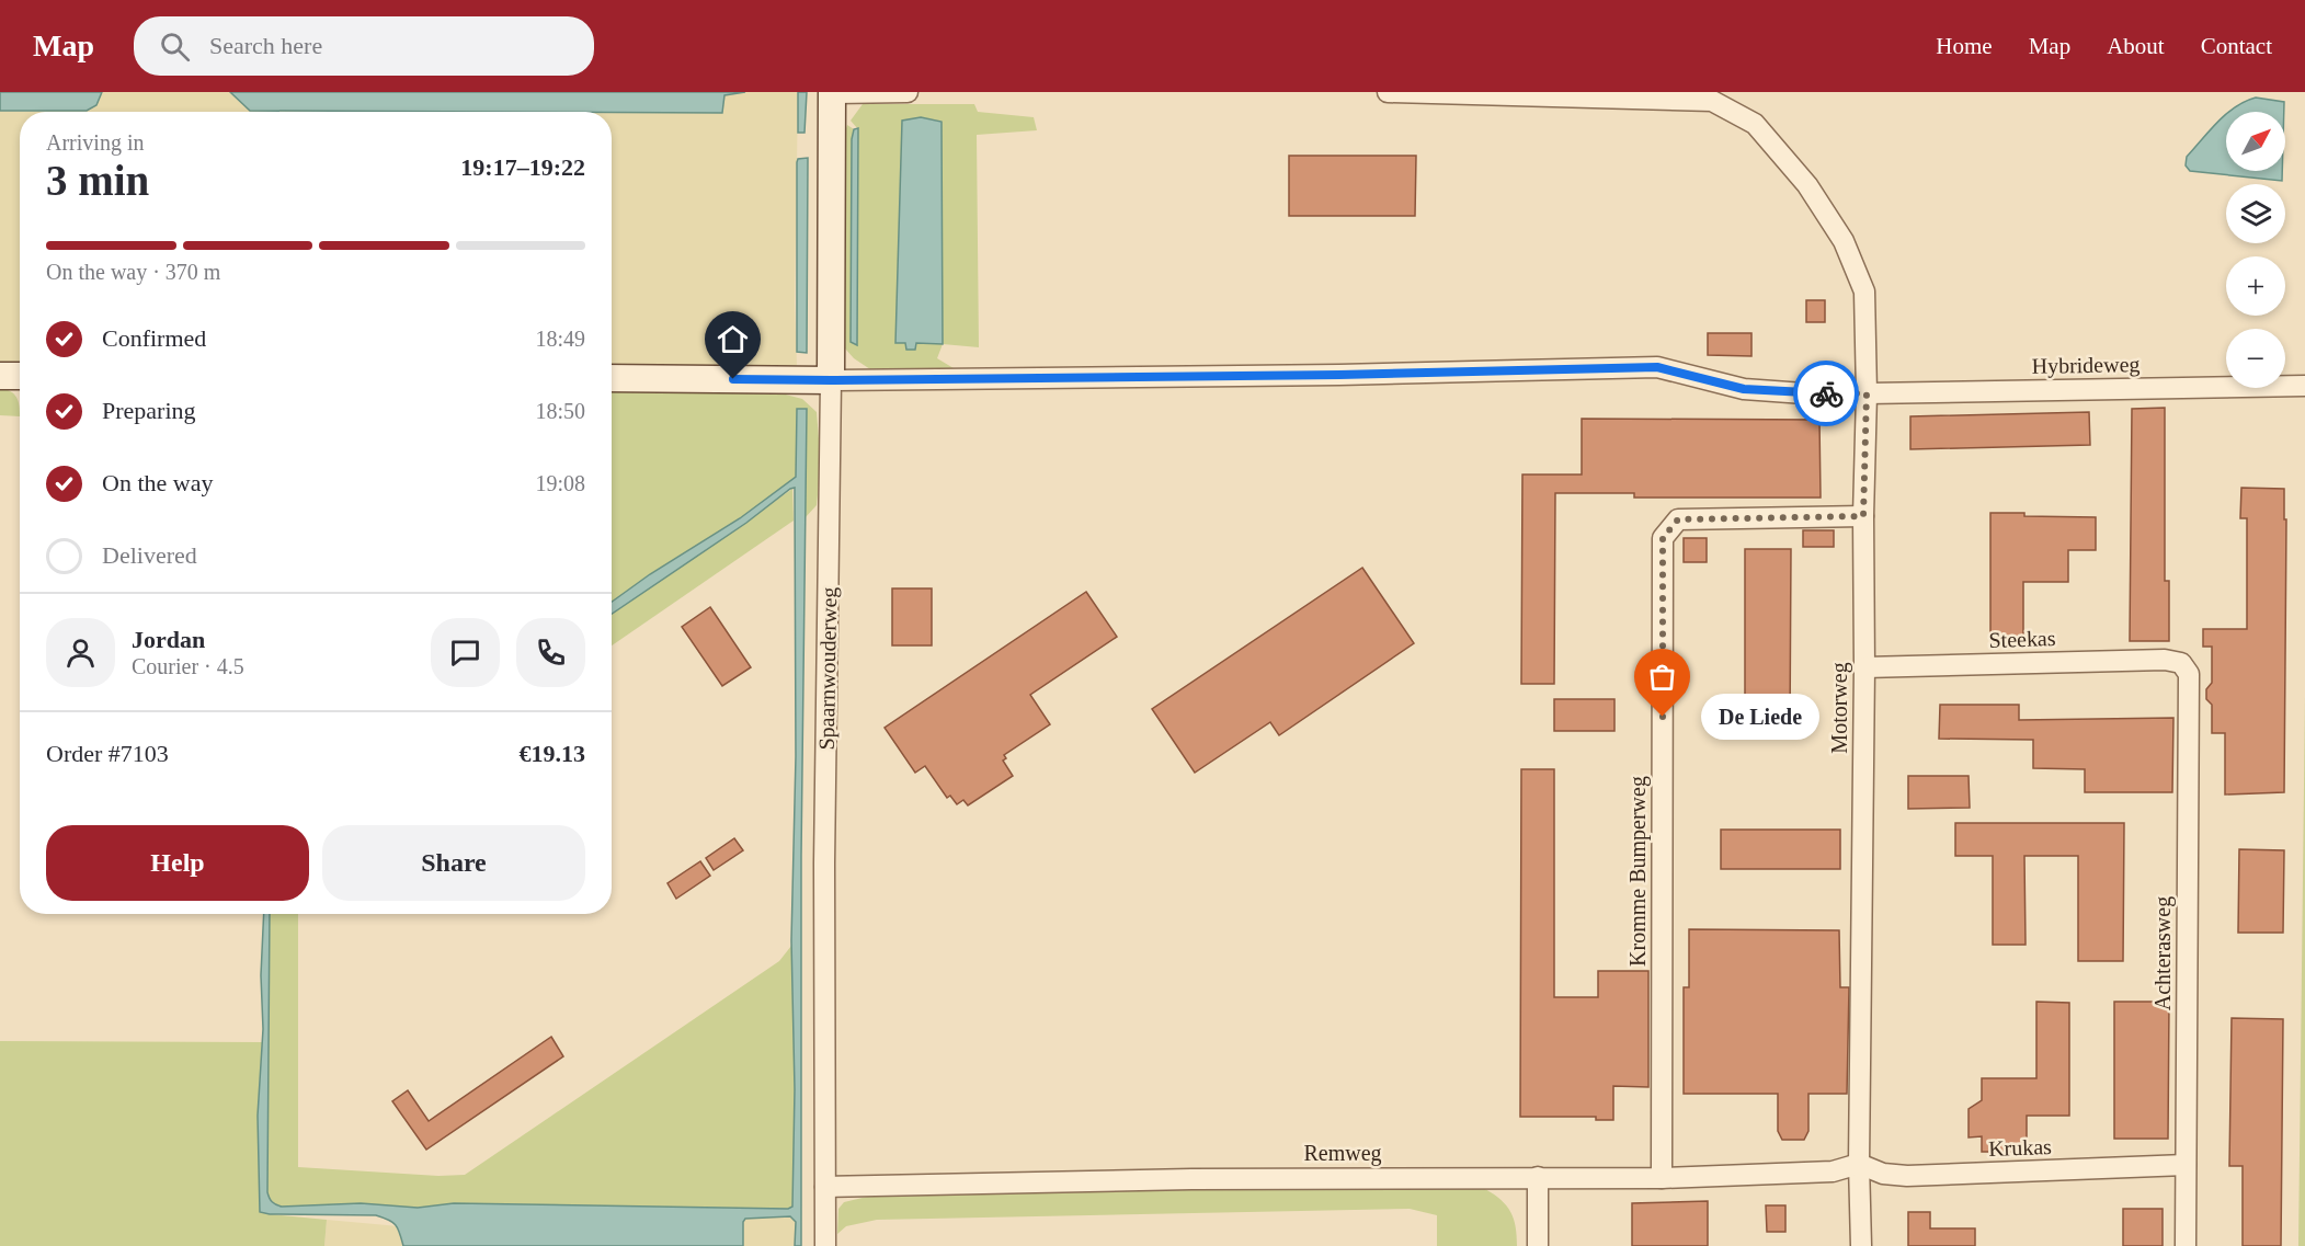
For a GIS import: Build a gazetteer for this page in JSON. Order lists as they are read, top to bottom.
{
  "streets": {
    "street": [
      "Hybrideweg",
      "Steekas",
      "Spaarnwouderweg",
      "Motorweg",
      "Kromme Bumperweg",
      "Achterasweg",
      "Krukas",
      "Remweg"
    ]
  },
  "crossings": [
    ["Hybrideweg", "Spaarnwouderweg"],
    ["Hybrideweg", "Motorweg"],
    ["Steekas", "Motorweg"],
    ["Steekas", "Achterasweg"],
    ["Spaarnwouderweg", "Remweg"],
    ["Motorweg", "Kromme Bumperweg"],
    ["Motorweg", "Krukas"],
    ["Motorweg", "Remweg"],
    ["Kromme Bumperweg", "Remweg"],
    ["Achterasweg", "Krukas"],
    ["Krukas", "Remweg"]
  ],
  "places": ["De Liede"],
  "north": "top right",
  "page": {
    "header": "Map",
    "search": "Search here",
    "nav": [
      "Home",
      "Map",
      "About",
      "Contact"
    ],
    "map_buttons": ["+", "−"],
    "heading": ["3 min", "Arriving in", "19:17–19:22"],
    "panel": [
      "Jordan",
      "Courier · 4.5",
      "Order #7103",
      "€19.13"
    ],
    "bar": "On the way · 370 m",
    "list": [
      ["Confirmed", "18:49"],
      ["Preparing", "18:50"],
      ["On the way", "19:08"],
      "Delivered"
    ],
    "bubble": "De Liede",
    "buttons": ["Help", "Share"]
  }
}
